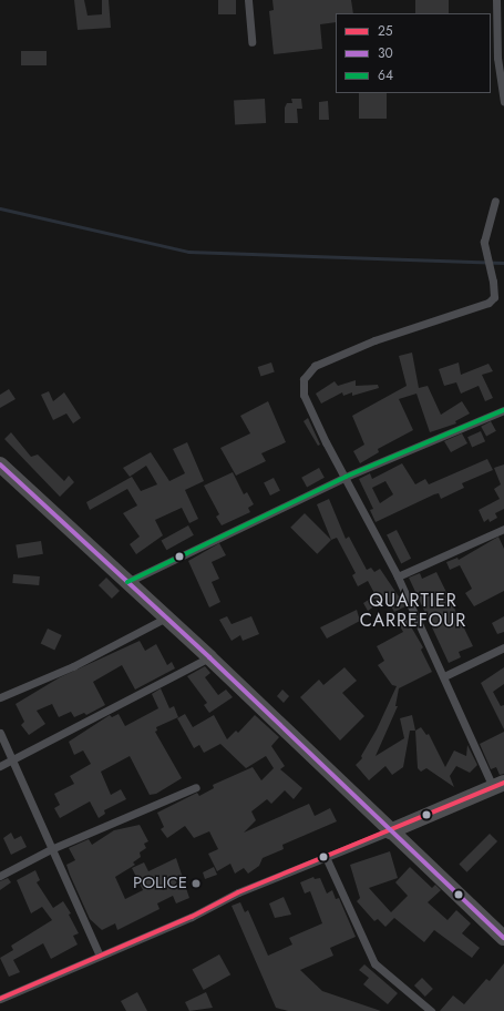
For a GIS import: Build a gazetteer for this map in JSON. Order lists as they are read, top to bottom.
{
  "districts": ["QUARTIER CARREFOUR"],
  "places": ["POLICE"],
  "lines": ["transit line 64", "transit line 30", "transit line 25"],
  "legend": ["25", "30", "64"]
}
